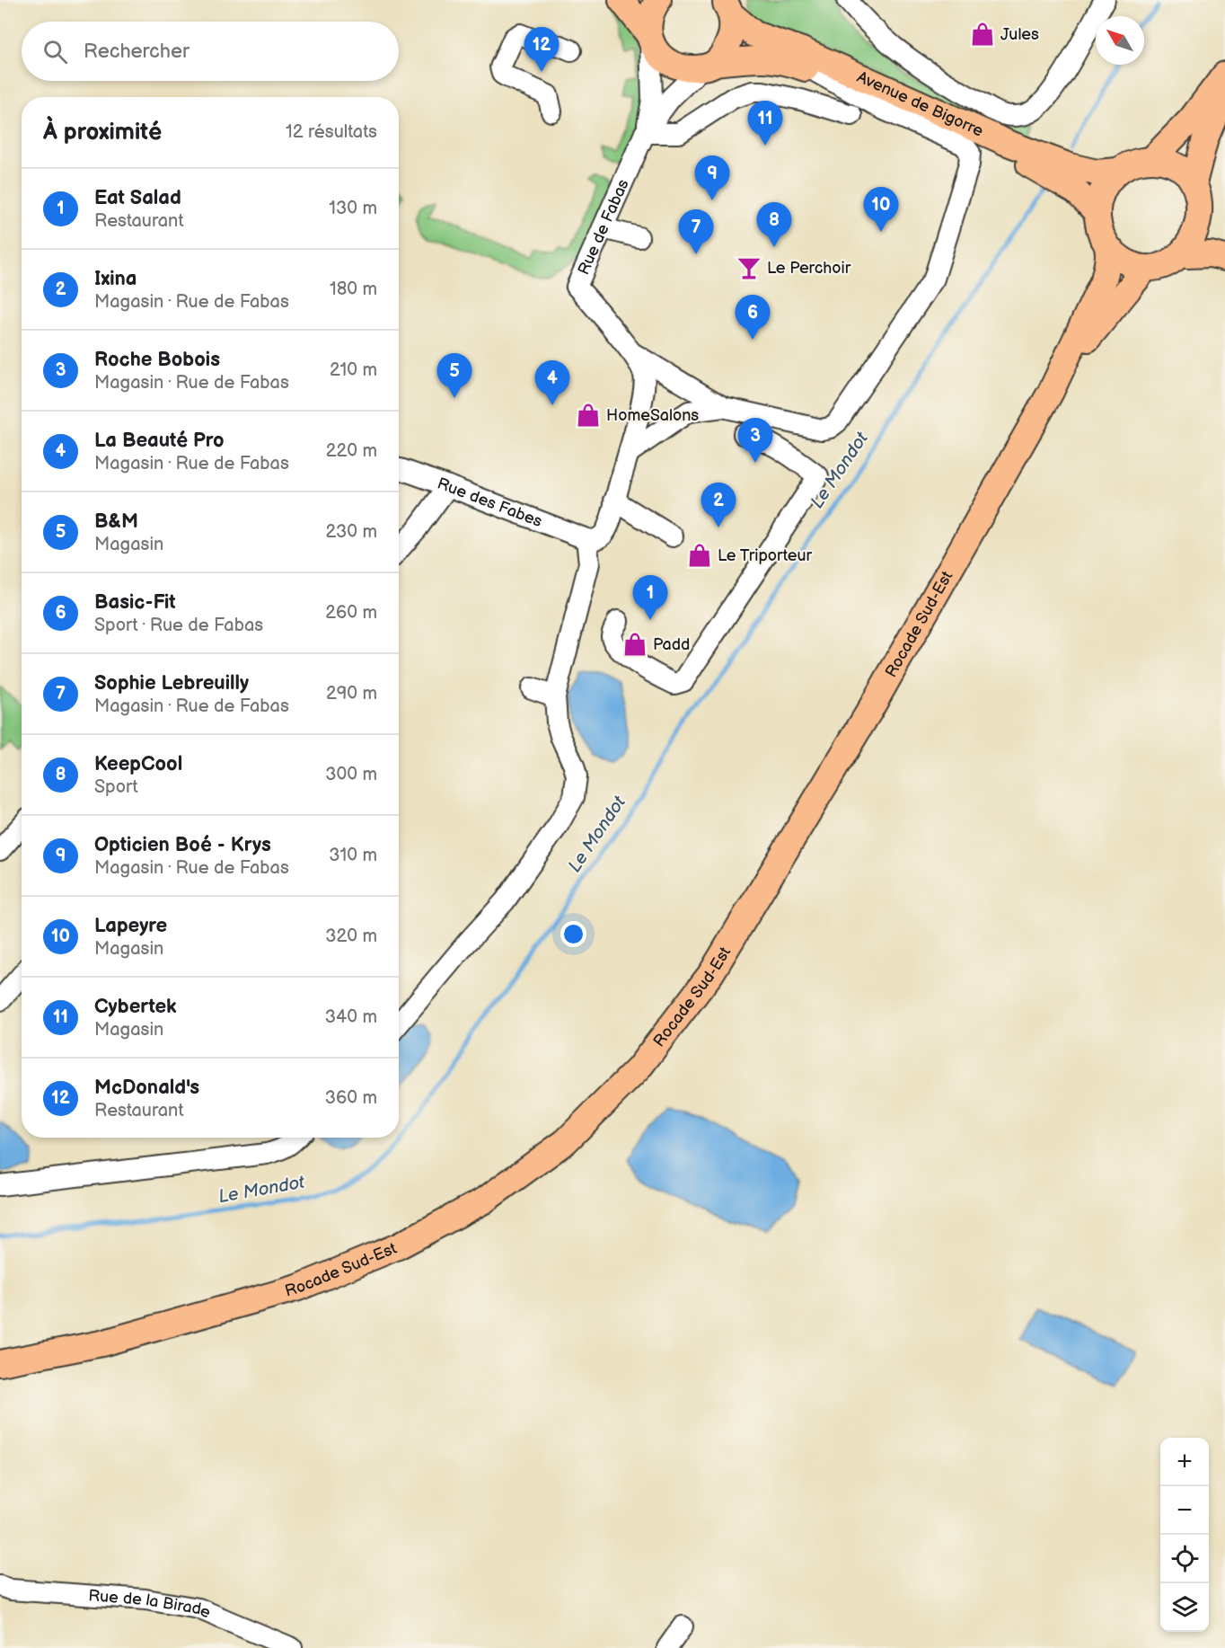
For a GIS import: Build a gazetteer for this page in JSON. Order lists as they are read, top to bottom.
{
  "streets": {
    "main road": ["Avenue de Bigorre", "Rocade Sud-Est"],
    "street": ["Rue de Fabas", "Rue des Fabes", "Rue de la Birade"]
  },
  "crossings": [
    ["Avenue de Bigorre", "Rue de Fabas"],
    ["Avenue de Bigorre", "Rocade Sud-Est"],
    ["Rue de Fabas", "Rue des Fabes"]
  ],
  "water": ["Le Mondot"],
  "places": {
    "shop": [
      "Jules",
      "HomeSalons",
      "Le Triporteur",
      "Padd"
    ],
    "bar": ["Le Perchoir"]
  },
  "north": "top left",
  "page": {
    "search": "Rechercher",
    "pins": [
      "12",
      "11",
      "9",
      "10",
      "8",
      "7",
      "6",
      "5",
      "4",
      "3",
      "2",
      "1"
    ],
    "heading": ["À proximité", "12 résultats"],
    "list": [
      {
        "mark": "1",
        "name": "Eat Salad",
        "note": "Restaurant",
        "value": "130 m"
      },
      {
        "mark": "2",
        "name": "Ixina",
        "note": "Magasin · Rue de Fabas",
        "value": "180 m"
      },
      {
        "mark": "3",
        "name": "Roche Bobois",
        "note": "Magasin · Rue de Fabas",
        "value": "210 m"
      },
      {
        "mark": "4",
        "name": "La Beauté Pro",
        "note": "Magasin · Rue de Fabas",
        "value": "220 m"
      },
      {
        "mark": "5",
        "name": "B&M",
        "note": "Magasin",
        "value": "230 m"
      },
      {
        "mark": "6",
        "name": "Basic-Fit",
        "note": "Sport · Rue de Fabas",
        "value": "260 m"
      },
      {
        "mark": "7",
        "name": "Sophie Lebreuilly",
        "note": "Magasin · Rue de Fabas",
        "value": "290 m"
      },
      {
        "mark": "8",
        "name": "KeepCool",
        "note": "Sport",
        "value": "300 m"
      },
      {
        "mark": "9",
        "name": "Opticien Boé - Krys",
        "note": "Magasin · Rue de Fabas",
        "value": "310 m"
      },
      {
        "mark": "10",
        "name": "Lapeyre",
        "note": "Magasin",
        "value": "320 m"
      },
      {
        "mark": "11",
        "name": "Cybertek",
        "note": "Magasin",
        "value": "340 m"
      },
      {
        "mark": "12",
        "name": "McDonald's",
        "note": "Restaurant",
        "value": "360 m"
      }
    ],
    "map_buttons": ["+", "−"]
  }
}
